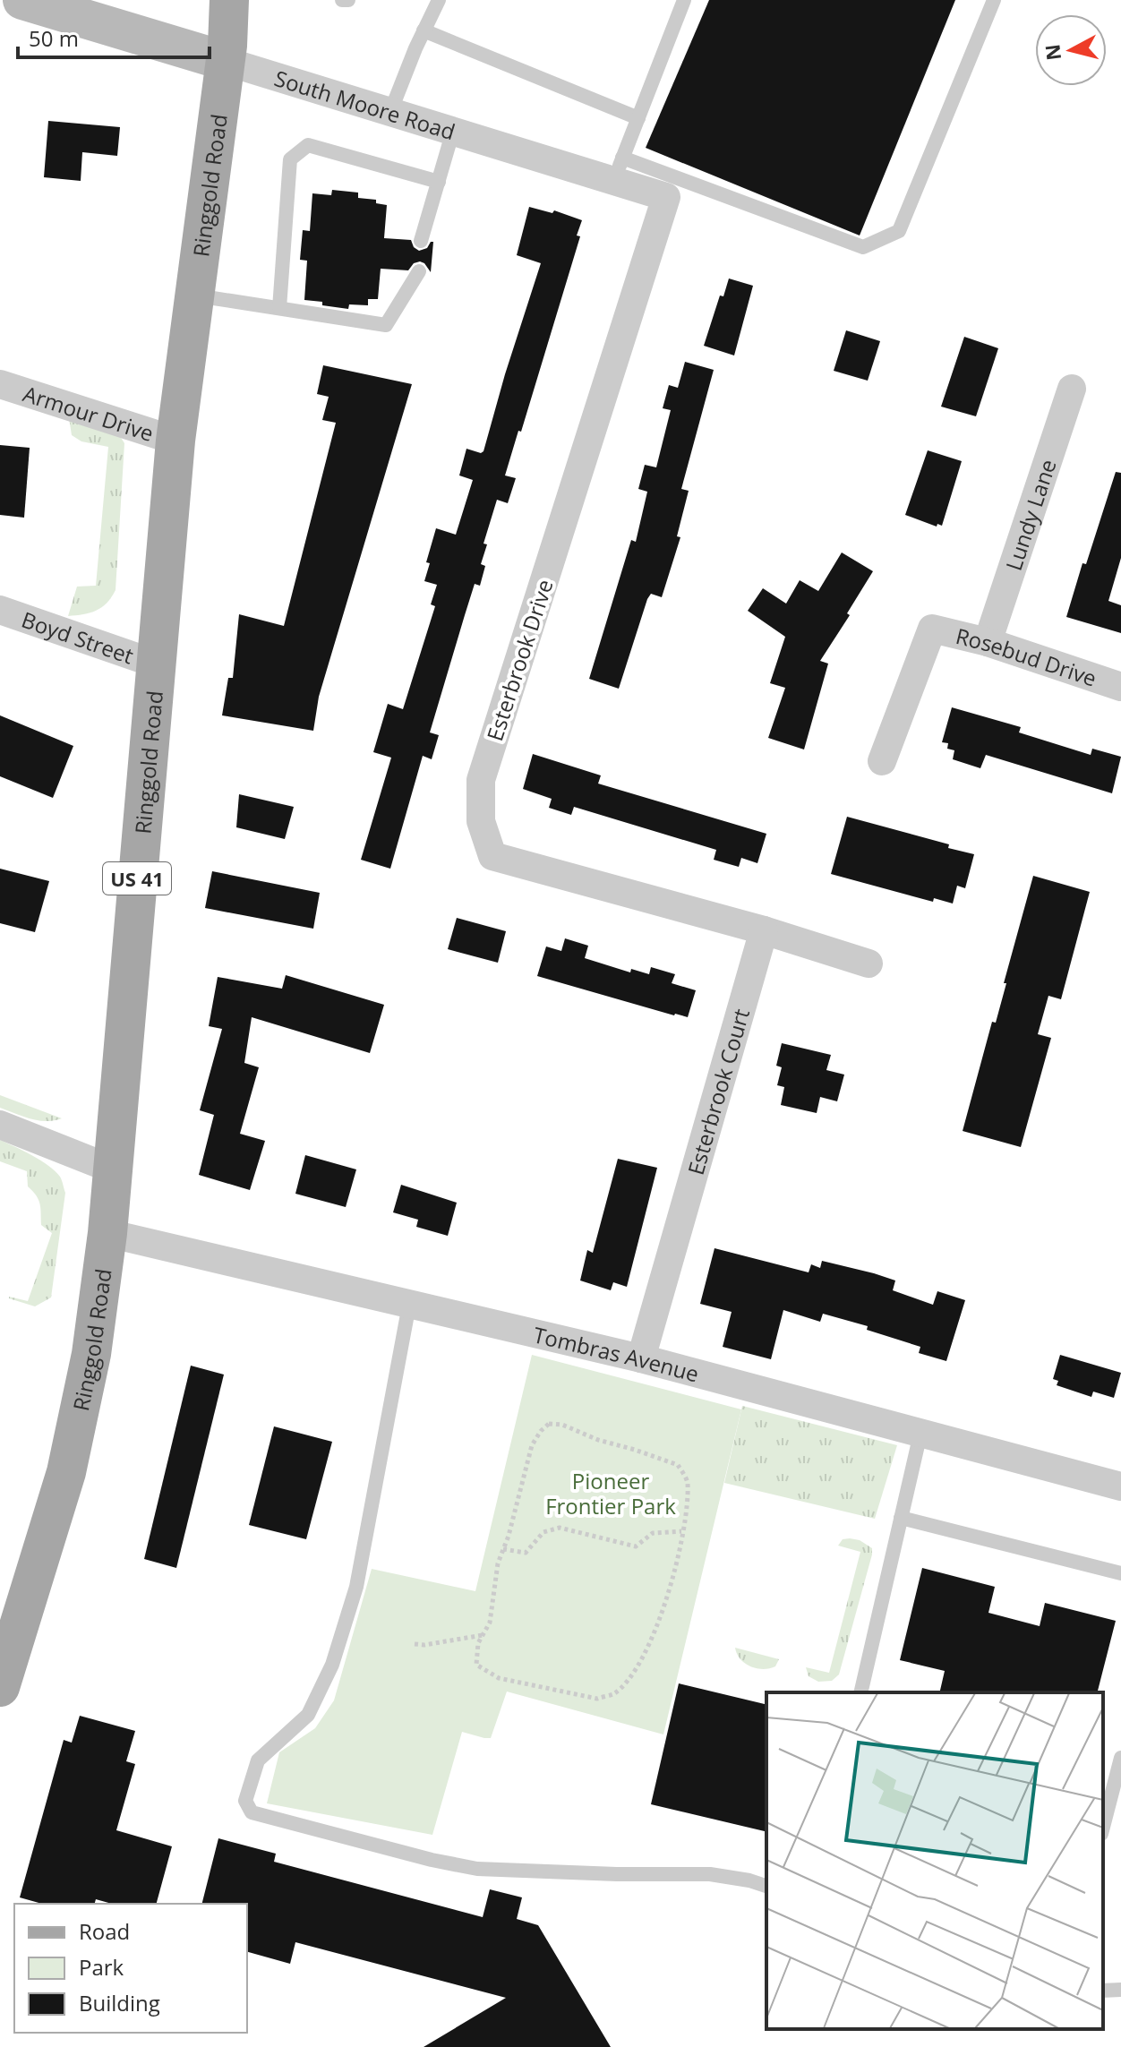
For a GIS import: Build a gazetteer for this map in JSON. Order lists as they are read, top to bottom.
{
  "streets": {
    "main road": ["South Moore Road", "Ringgold Road", "US 41"],
    "street": [
      "Armour Drive",
      "Lundy Lane",
      "Boyd Street",
      "Rosebud Drive",
      "Esterbrook Drive",
      "Esterbrook Court",
      "Tombras Avenue"
    ]
  },
  "crossings": [
    ["South Moore Road", "Ringgold Road"],
    ["South Moore Road", "Esterbrook Drive"],
    ["Ringgold Road", "Armour Drive"],
    ["Ringgold Road", "Boyd Street"],
    ["Ringgold Road", "Tombras Avenue"],
    ["Lundy Lane", "Rosebud Drive"],
    ["Esterbrook Drive", "Esterbrook Court"],
    ["Esterbrook Court", "Tombras Avenue"]
  ],
  "parks": ["Pioneer Frontier Park"],
  "legend": ["Road", "Park", "Building"],
  "scale_bar": "50 m",
  "north": "left"
}
